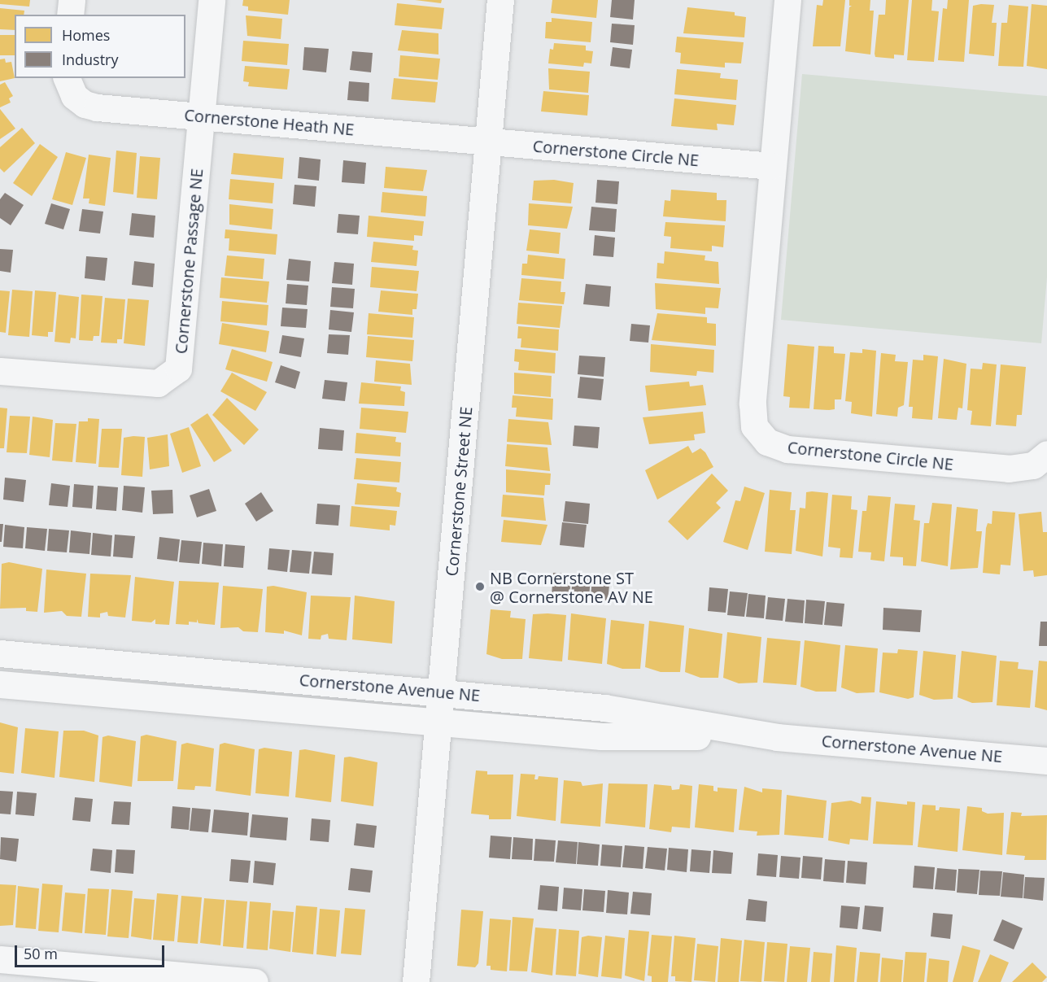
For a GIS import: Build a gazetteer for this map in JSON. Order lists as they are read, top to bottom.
{
  "streets": {
    "street": [
      "Cornerstone Heath NE",
      "Cornerstone Circle NE",
      "Cornerstone Passage NE",
      "Cornerstone Street NE",
      "Cornerstone Avenue NE"
    ]
  },
  "crossings": [
    ["Cornerstone Heath NE", "Cornerstone Circle NE"],
    ["Cornerstone Heath NE", "Cornerstone Passage NE"],
    ["Cornerstone Heath NE", "Cornerstone Street NE"],
    ["Cornerstone Circle NE", "Cornerstone Street NE"],
    ["Cornerstone Street NE", "Cornerstone Avenue NE"]
  ],
  "places": ["NB Cornerstone ST @ Cornerstone AV NE"],
  "legend": ["Homes", "Industry"],
  "scale_bar": "50 m"
}
